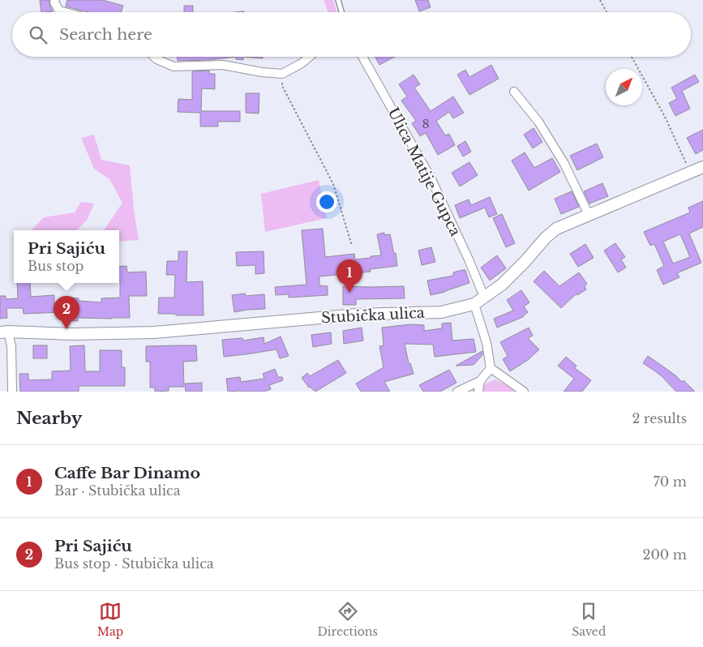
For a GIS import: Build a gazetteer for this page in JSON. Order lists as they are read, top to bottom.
{
  "streets": {
    "main road": ["Stubička ulica"],
    "street": ["Ulica Matije Gupca"]
  },
  "crossings": [
    ["Ulica Matije Gupca", "Stubička ulica"]
  ],
  "house_numbers": ["8"],
  "north": "top right",
  "page": {
    "search": "Search here",
    "popup": ["Pri Sajiću", "Bus stop"],
    "pins": ["1", "2"],
    "heading": ["Nearby", "2 results"],
    "list": [
      {
        "mark": "1",
        "name": "Caffe Bar Dinamo",
        "note": "Bar · Stubička ulica",
        "value": "70 m"
      },
      {
        "mark": "2",
        "name": "Pri Sajiću",
        "note": "Bus stop · Stubička ulica",
        "value": "200 m"
      }
    ],
    "nav": ["Map", "Directions", "Saved"]
  }
}
